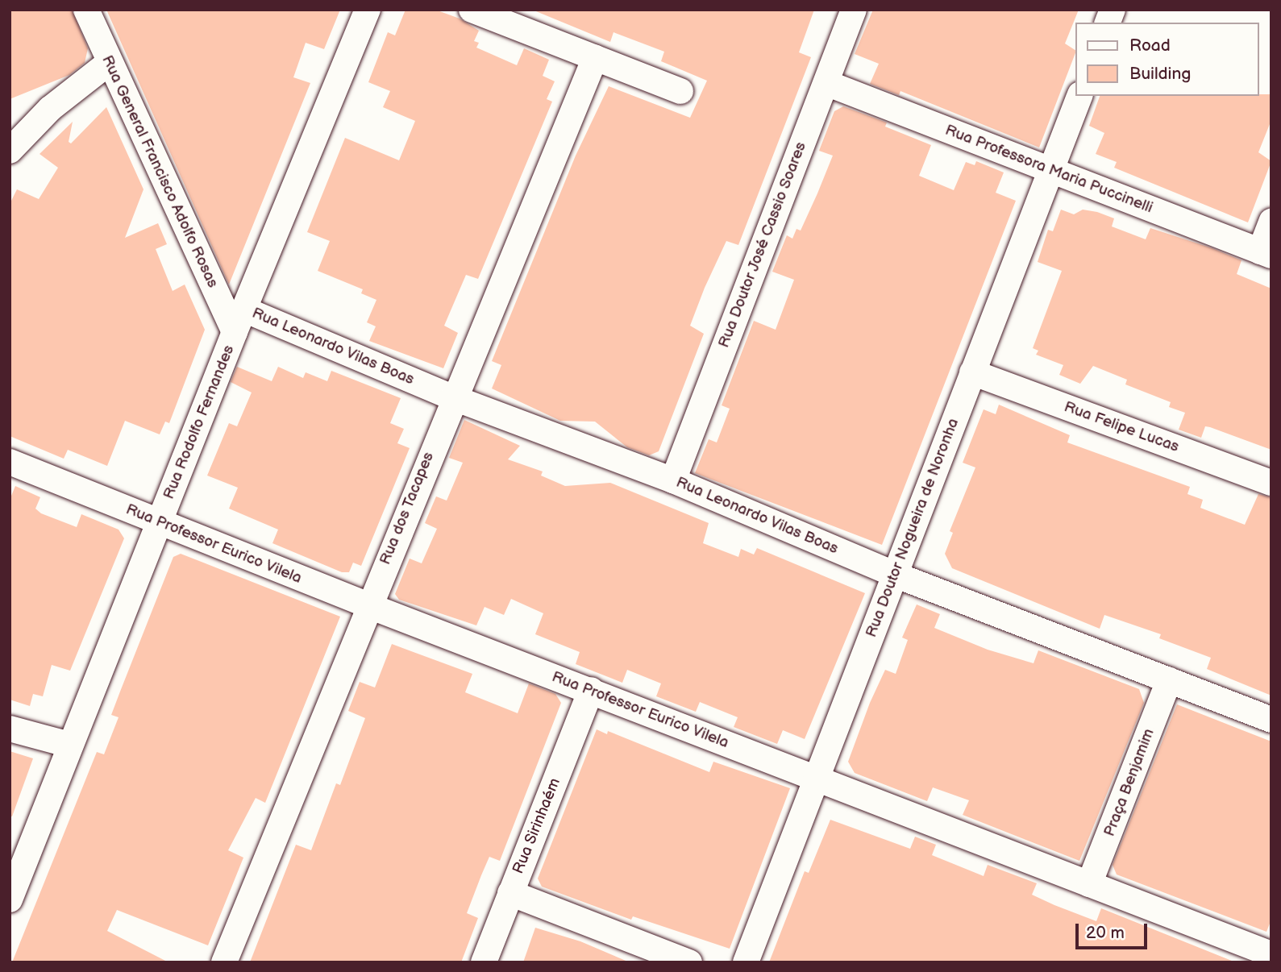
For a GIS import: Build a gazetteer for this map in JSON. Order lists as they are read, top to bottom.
{
  "streets": {
    "street": [
      "Rua Professora Maria Puccinelli",
      "Rua General Francisco Adolfo Rosas",
      "Rua Doutor José Cassio Soares",
      "Rua Leonardo Vilas Boas",
      "Rua Rodolfo Fernandes",
      "Rua Felipe Lucas",
      "Rua dos Tacapes",
      "Rua Doutor Nogueira de Noronha",
      "Rua Professor Eurico Vilela",
      "Praça Benjamim",
      "Rua Sirinhaém"
    ]
  },
  "crossings": [
    ["Rua Professora Maria Puccinelli", "Rua Doutor José Cassio Soares"],
    ["Rua Professora Maria Puccinelli", "Rua Doutor Nogueira de Noronha"],
    ["Rua General Francisco Adolfo Rosas", "Rua Rodolfo Fernandes"],
    ["Rua Doutor José Cassio Soares", "Rua Leonardo Vilas Boas"],
    ["Rua Leonardo Vilas Boas", "Rua Rodolfo Fernandes"],
    ["Rua Leonardo Vilas Boas", "Rua dos Tacapes"],
    ["Rua Leonardo Vilas Boas", "Rua Doutor Nogueira de Noronha"],
    ["Rua Leonardo Vilas Boas", "Praça Benjamim"],
    ["Rua Rodolfo Fernandes", "Rua Professor Eurico Vilela"],
    ["Rua Felipe Lucas", "Rua Doutor Nogueira de Noronha"],
    ["Rua dos Tacapes", "Rua Professor Eurico Vilela"],
    ["Rua Doutor Nogueira de Noronha", "Rua Professor Eurico Vilela"],
    ["Rua Professor Eurico Vilela", "Praça Benjamim"],
    ["Rua Professor Eurico Vilela", "Rua Sirinhaém"]
  ],
  "legend": ["Road", "Building"],
  "scale_bar": "20 m"
}
